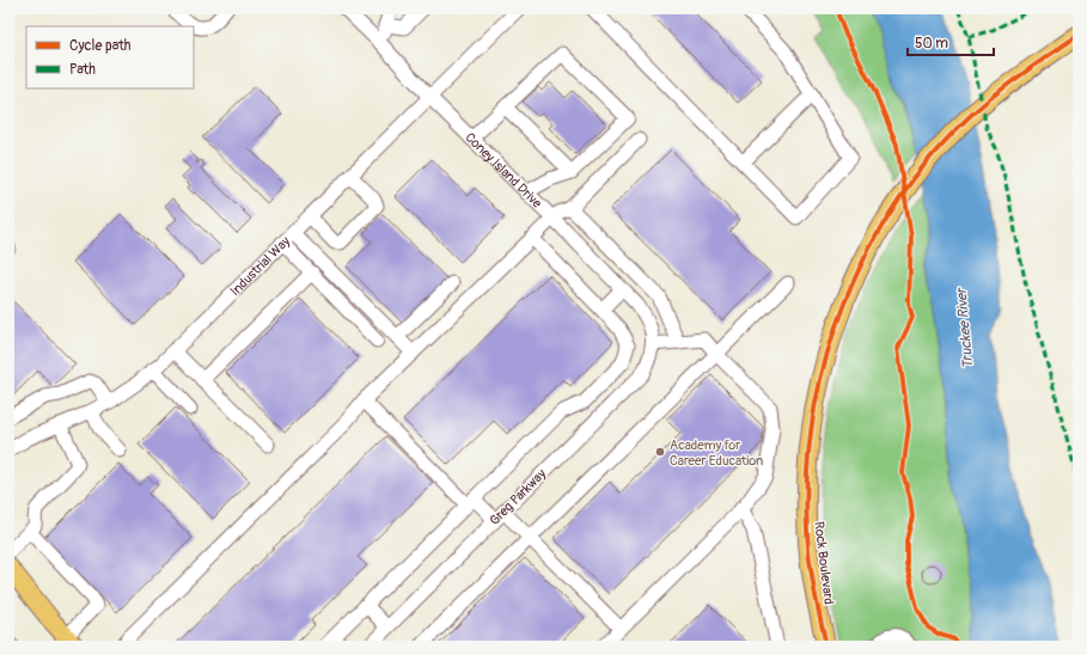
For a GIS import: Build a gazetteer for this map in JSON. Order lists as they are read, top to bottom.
{
  "streets": {
    "main road": ["Rock Boulevard"],
    "street": ["Coney Island Drive", "Industrial Way", "Greg Parkway"]
  },
  "crossings": [
    ["Coney Island Drive", "Industrial Way"],
    ["Coney Island Drive", "Greg Parkway"]
  ],
  "water": ["Truckee River"],
  "places": ["Academy for Career Education"],
  "legend": ["Cycle path", "Path"],
  "scale_bar": "50 m"
}
